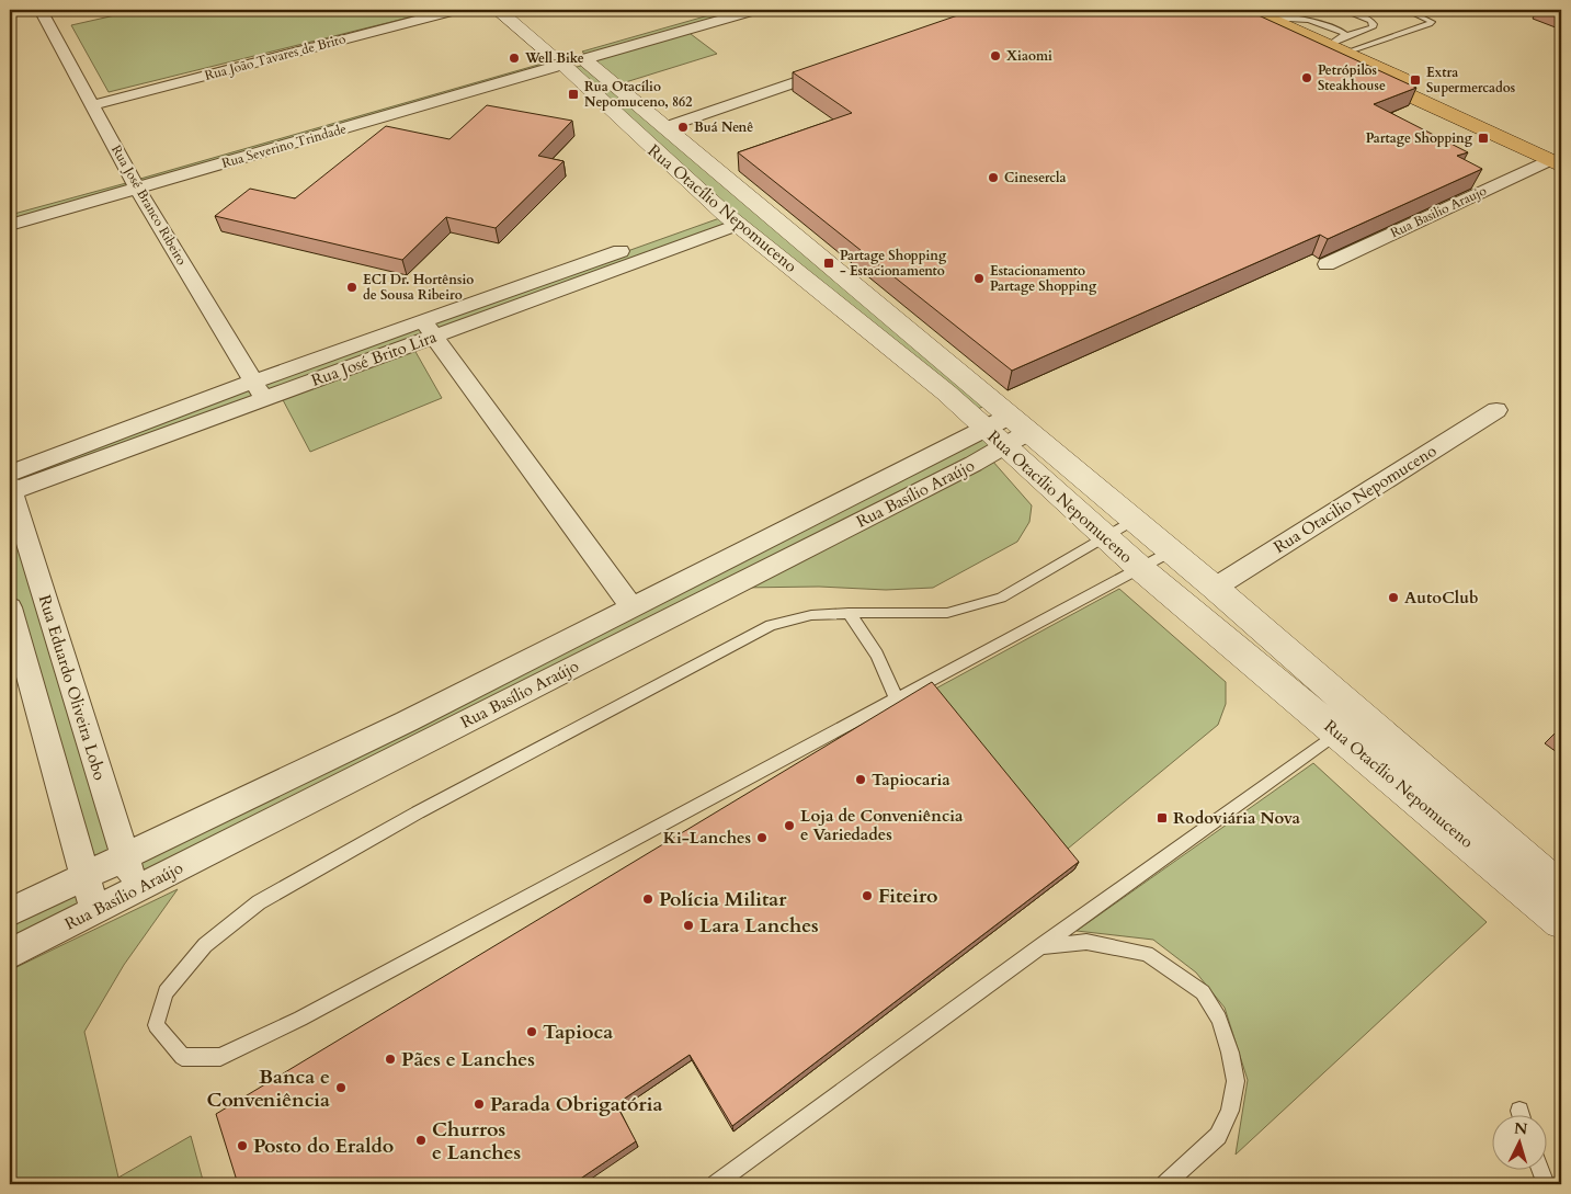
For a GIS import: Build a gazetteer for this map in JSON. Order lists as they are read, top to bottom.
{
  "streets": {
    "street": [
      "Rua João Tavares de Brito",
      "Rua Severino Trindade",
      "Rua José Branco Ribeiro",
      "Rua Otacílio Nepomuceno",
      "Rua Basilio Araujo",
      "Rua José Brito Lira",
      "Rua Basílio Araújo",
      "Rua Otacilio Nepomuceno",
      "Rua Eduardo Oliveira Lobo"
    ]
  },
  "crossings": [
    ["Rua João Tavares de Brito", "Rua José Branco Ribeiro"],
    ["Rua Severino Trindade", "Rua José Branco Ribeiro"],
    ["Rua Severino Trindade", "Rua Otacílio Nepomuceno"],
    ["Rua José Branco Ribeiro", "Rua José Brito Lira"],
    ["Rua Otacílio Nepomuceno", "Rua José Brito Lira"],
    ["Rua Otacílio Nepomuceno", "Rua Basílio Araújo"],
    ["Rua Otacílio Nepomuceno", "Rua Otacilio Nepomuceno"],
    ["Rua José Brito Lira", "Rua Eduardo Oliveira Lobo"],
    ["Rua Basílio Araújo", "Rua Eduardo Oliveira Lobo"]
  ],
  "places": {
    "other": [
      "Xiaomi",
      "Well Bike",
      "Petrópilos Steakhouse",
      "Buá Nenê",
      "Cinesercla",
      "Estacionamento Partage Shopping",
      "ECI Dr. Hortênsio de Sousa Ribeiro",
      "AutoClub",
      "Tapiocaria",
      "Loja de Conveniência e Variedades",
      "Ki-Lanches",
      "Fiteiro",
      "Polícia Militar",
      "Lara Lanches",
      "Tapioca",
      "Pães e Lanches",
      "Banca e Conveniência",
      "Parada Obrigatória",
      "Churros e Lanches",
      "Posto do Eraldo"
    ],
    "transit": [
      "Extra Supermercados",
      "Rua Otacílio Nepomuceno, 862",
      "Partage Shopping",
      "Partage Shopping - Estacionamento",
      "Rodoviária Nova"
    ]
  },
  "north": "top"
}
